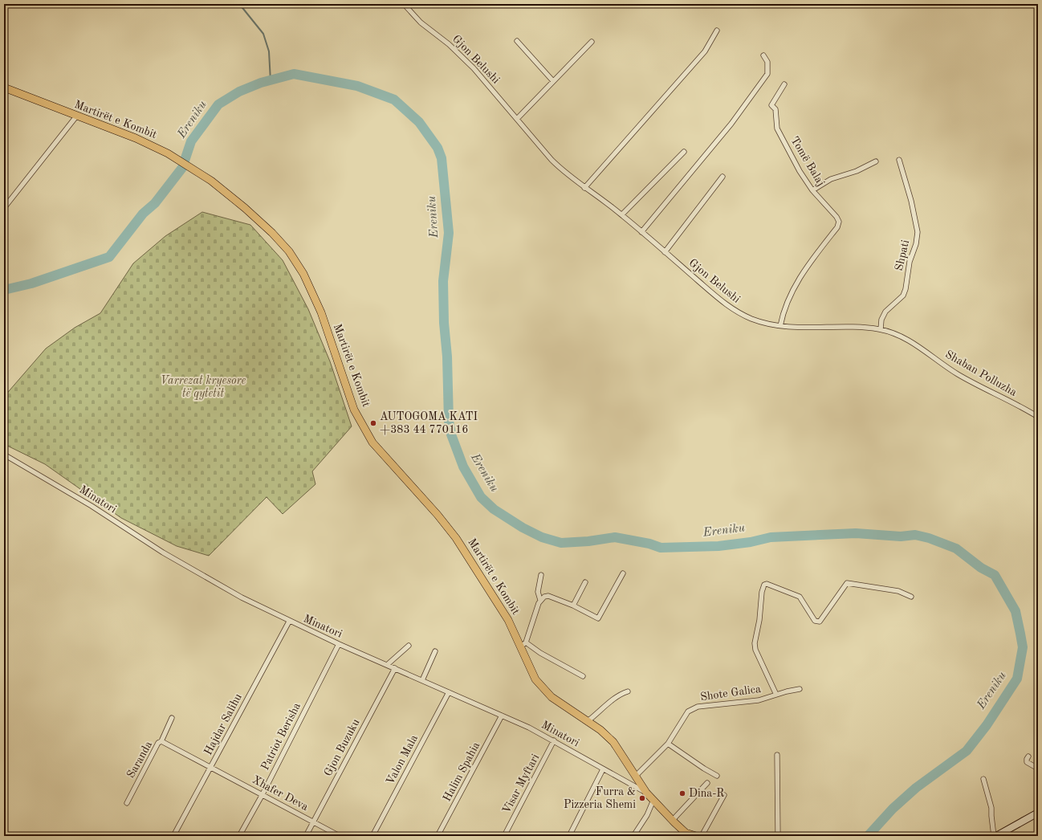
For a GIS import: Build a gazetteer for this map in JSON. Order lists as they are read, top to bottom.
{
  "streets": {
    "main road": ["Martirët e Kombit"],
    "street": [
      "Gjon Belushi",
      "Tomë Balaj",
      "Shpati",
      "Shaban Polluzha",
      "Minatori",
      "Shote Galica",
      "Hajdar Salihu",
      "Patriot Berisha",
      "Gjon Buzuku",
      "Saranda",
      "Valon Mala",
      "Halim Spahia",
      "Visar Myftari",
      "Xhafer Deva"
    ]
  },
  "crossings": [
    ["Gjon Belushi", "Tomë Balaj"],
    ["Gjon Belushi", "Shpati"],
    ["Gjon Belushi", "Shaban Polluzha"],
    ["Martirët e Kombit", "Minatori"],
    ["Martirët e Kombit", "Shote Galica"],
    ["Shpati", "Shaban Polluzha"],
    ["Minatori", "Hajdar Salihu"],
    ["Minatori", "Patriot Berisha"],
    ["Minatori", "Gjon Buzuku"],
    ["Minatori", "Valon Mala"],
    ["Minatori", "Halim Spahia"],
    ["Minatori", "Visar Myftari"],
    ["Hajdar Salihu", "Saranda"],
    ["Hajdar Salihu", "Xhafer Deva"],
    ["Patriot Berisha", "Xhafer Deva"],
    ["Gjon Buzuku", "Xhafer Deva"],
    ["Saranda", "Xhafer Deva"]
  ],
  "water": ["Ereniku"],
  "parks": ["Varrezat kryesore të qytetit"],
  "places": ["AUTOGOMA KATI +383 44 770116", "Dina-R", "Furra & Pizzeria Shemi"]
}
